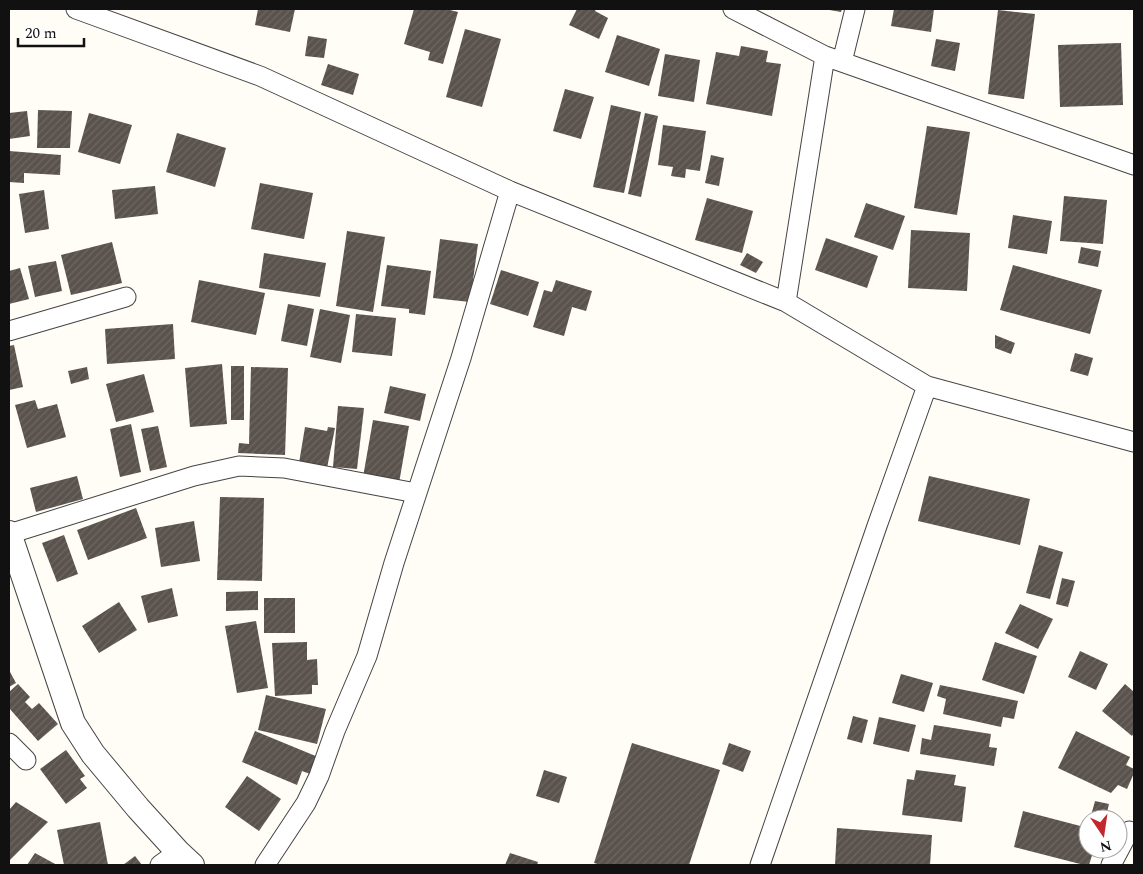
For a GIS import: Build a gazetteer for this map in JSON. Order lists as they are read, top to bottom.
{
  "scale_bar": "20 m",
  "north": "bottom"
}
